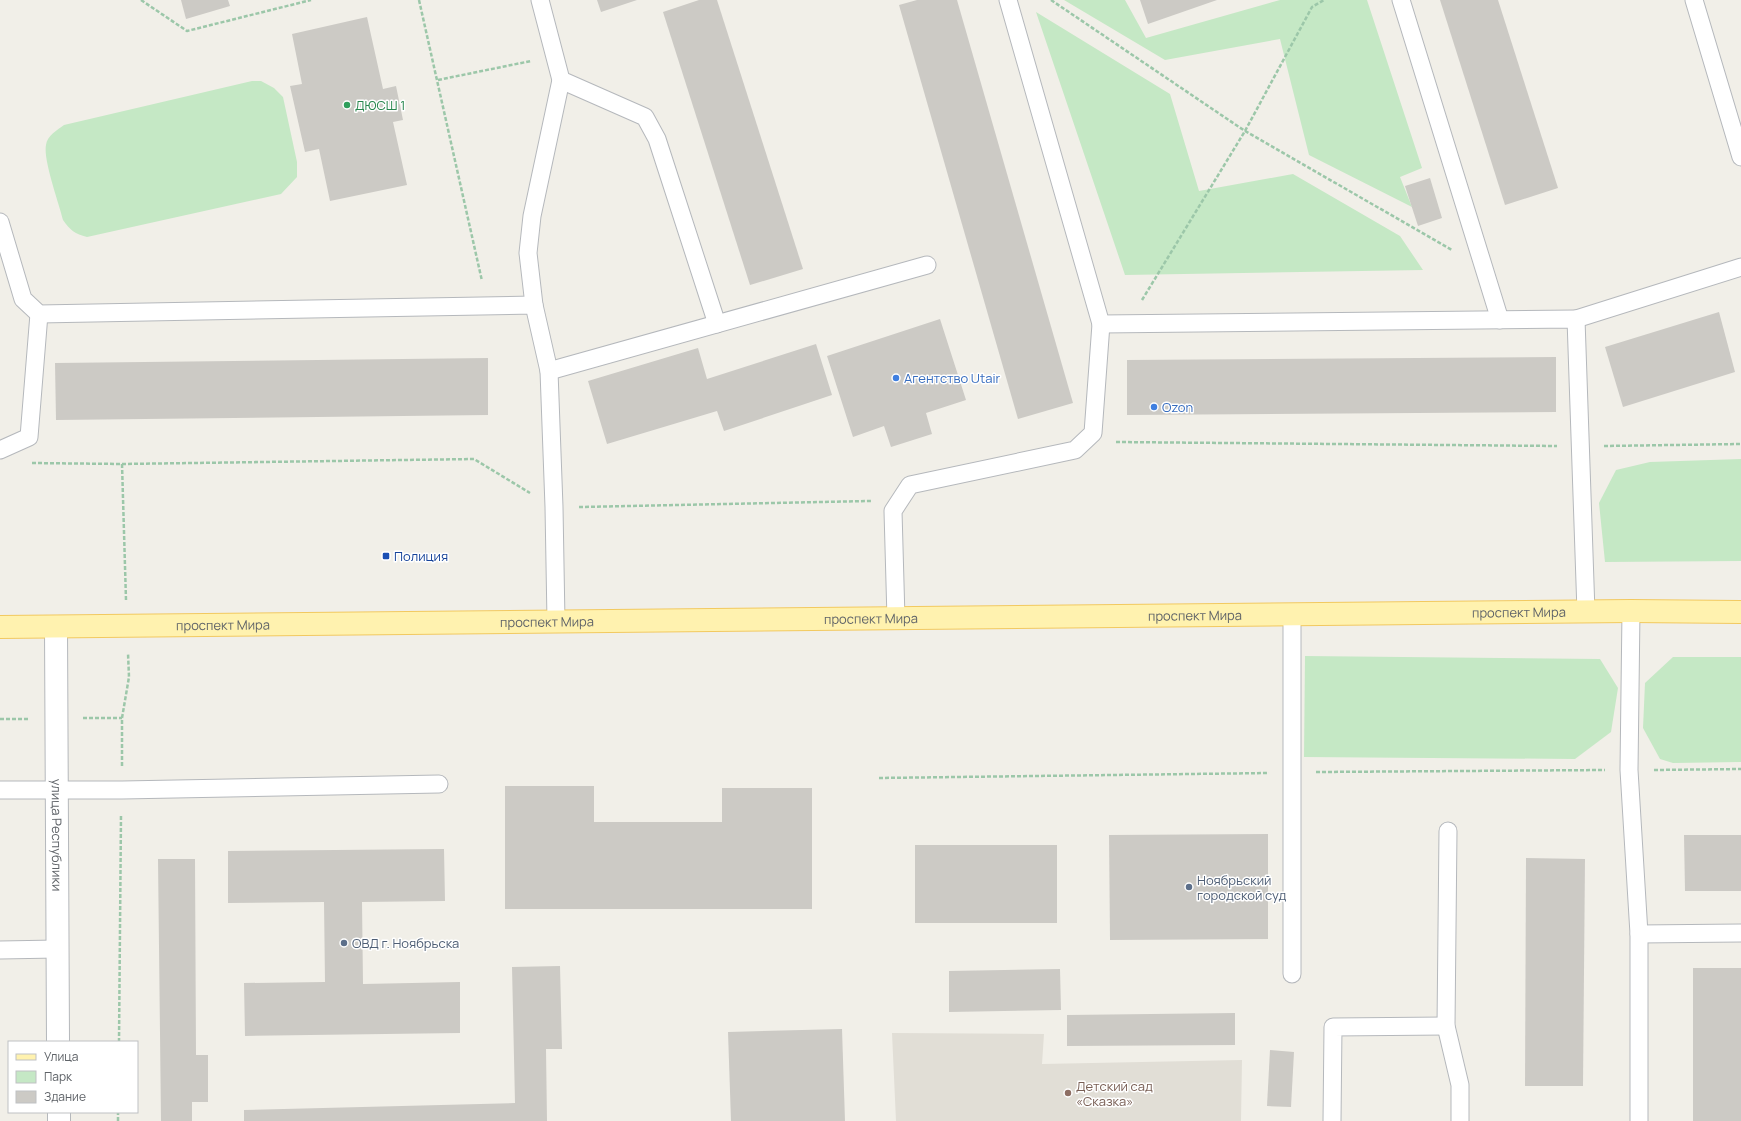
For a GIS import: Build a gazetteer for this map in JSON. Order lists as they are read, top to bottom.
{
  "streets": {
    "main road": ["проспект Мира"],
    "street": ["улица Республики"]
  },
  "crossings": [
    ["проспект Мира", "улица Республики"]
  ],
  "places": {
    "other": [
      "ДЮСШ 1",
      "Агентство Utair",
      "Ozon",
      "Ноябрьский городской суд",
      "ОВД г. Ноябрьска",
      "Детский сад «Сказка»"
    ],
    "transit": ["Полиция"]
  },
  "legend": ["Улица", "Парк", "Здание"]
}
